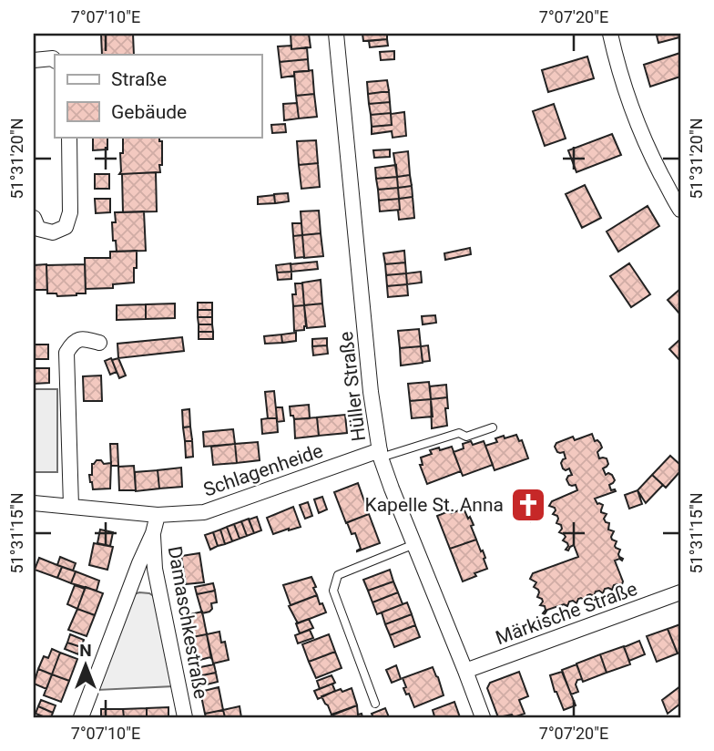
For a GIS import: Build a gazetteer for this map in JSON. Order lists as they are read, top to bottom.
{
  "streets": {
    "street": [
      "Hüller Straße",
      "Schlagenheide",
      "Märkische Straße",
      "Damaschkestraße"
    ]
  },
  "crossings": [
    ["Hüller Straße", "Schlagenheide"],
    ["Hüller Straße", "Märkische Straße"]
  ],
  "places": {
    "church": ["Kapelle St. Anna"]
  },
  "legend": ["Straße", "Gebäude"],
  "north": "top",
  "coordinates": [
    "7°07'10\"E",
    "7°07'20\"E",
    "51°31'20\"N",
    "51°31'15\"N"
  ]
}
